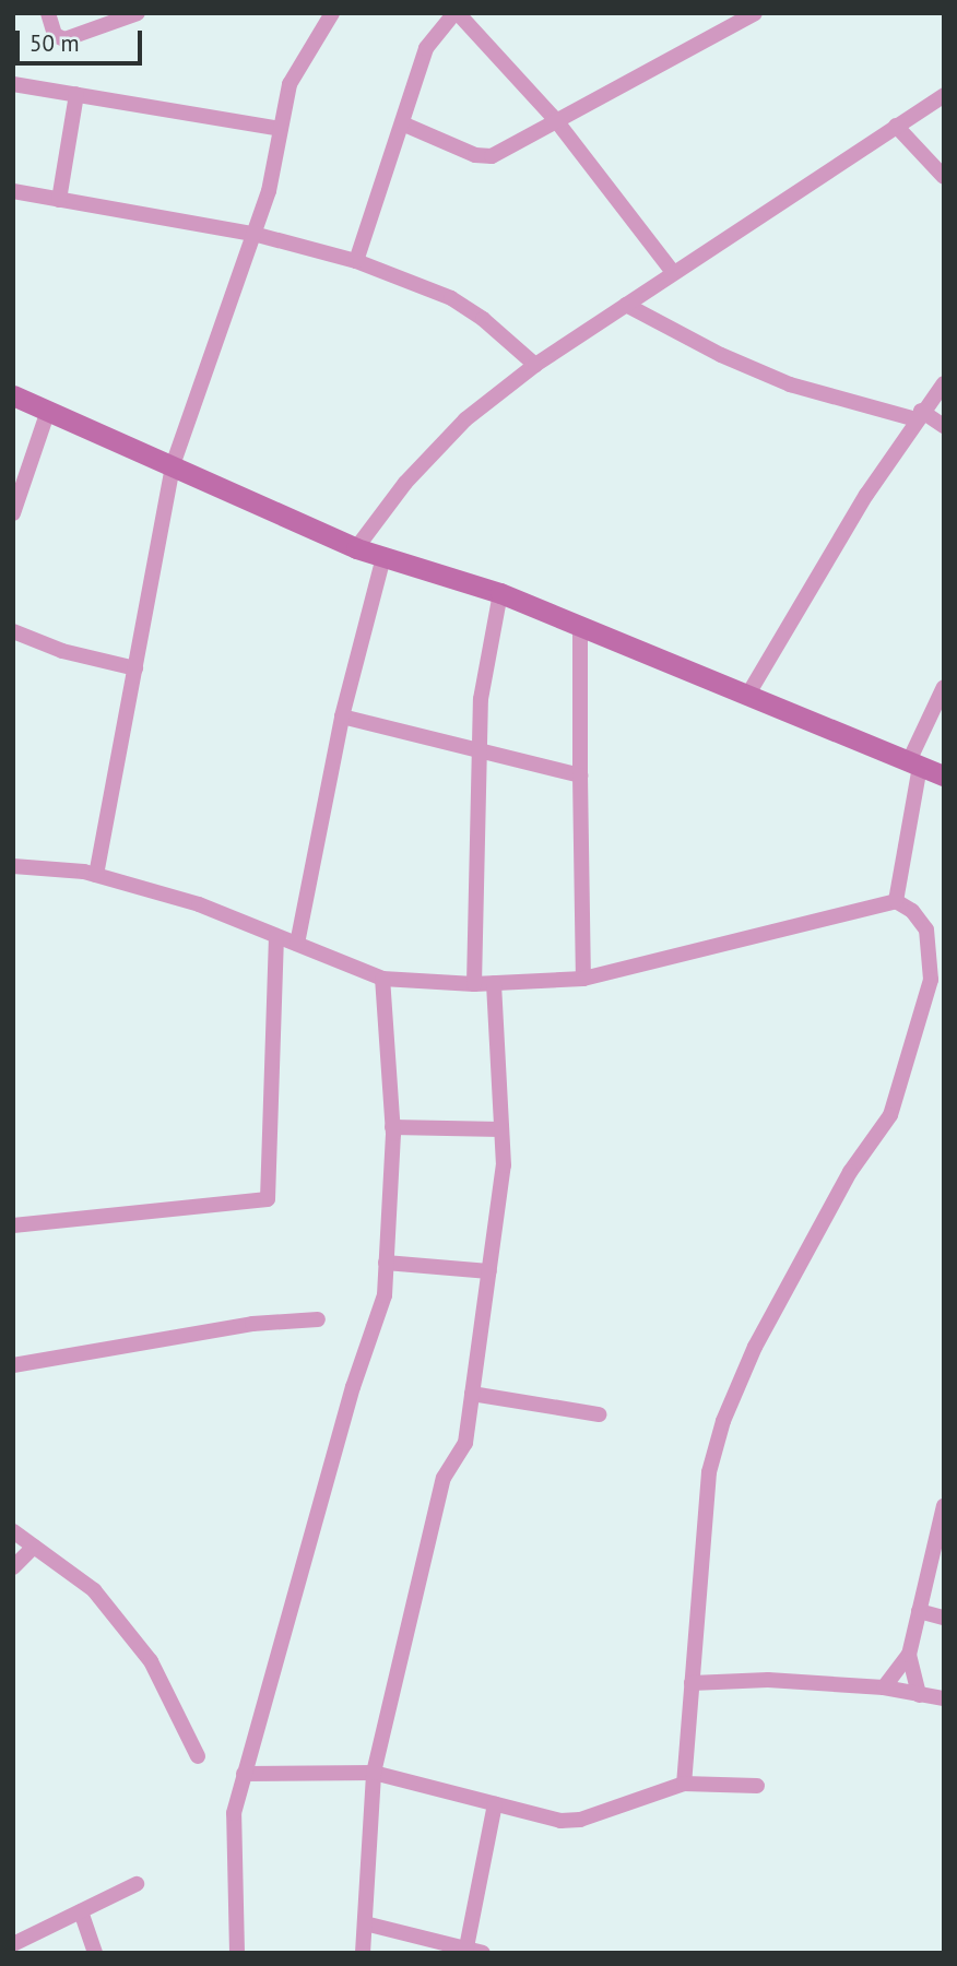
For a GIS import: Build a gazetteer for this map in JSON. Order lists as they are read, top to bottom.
{
  "scale_bar": "50 m"
}
